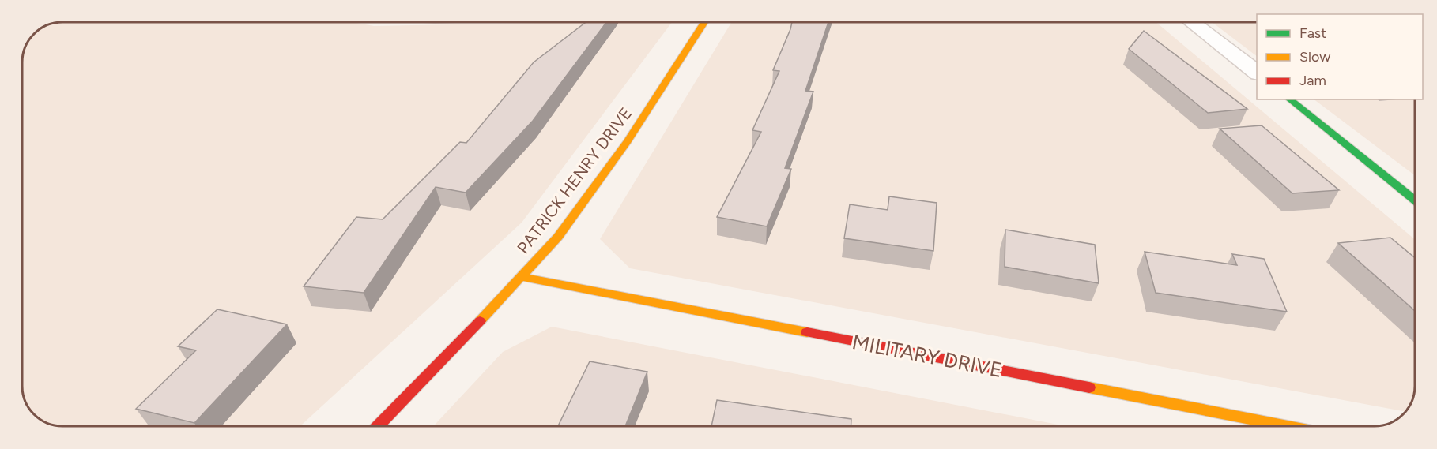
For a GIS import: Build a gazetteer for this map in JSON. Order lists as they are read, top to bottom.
{
  "streets": {
    "street": ["PATRICK HENRY DRIVE", "MILITARY DRIVE"]
  },
  "crossings": [
    ["PATRICK HENRY DRIVE", "MILITARY DRIVE"]
  ],
  "legend": ["Fast", "Slow", "Jam"]
}
